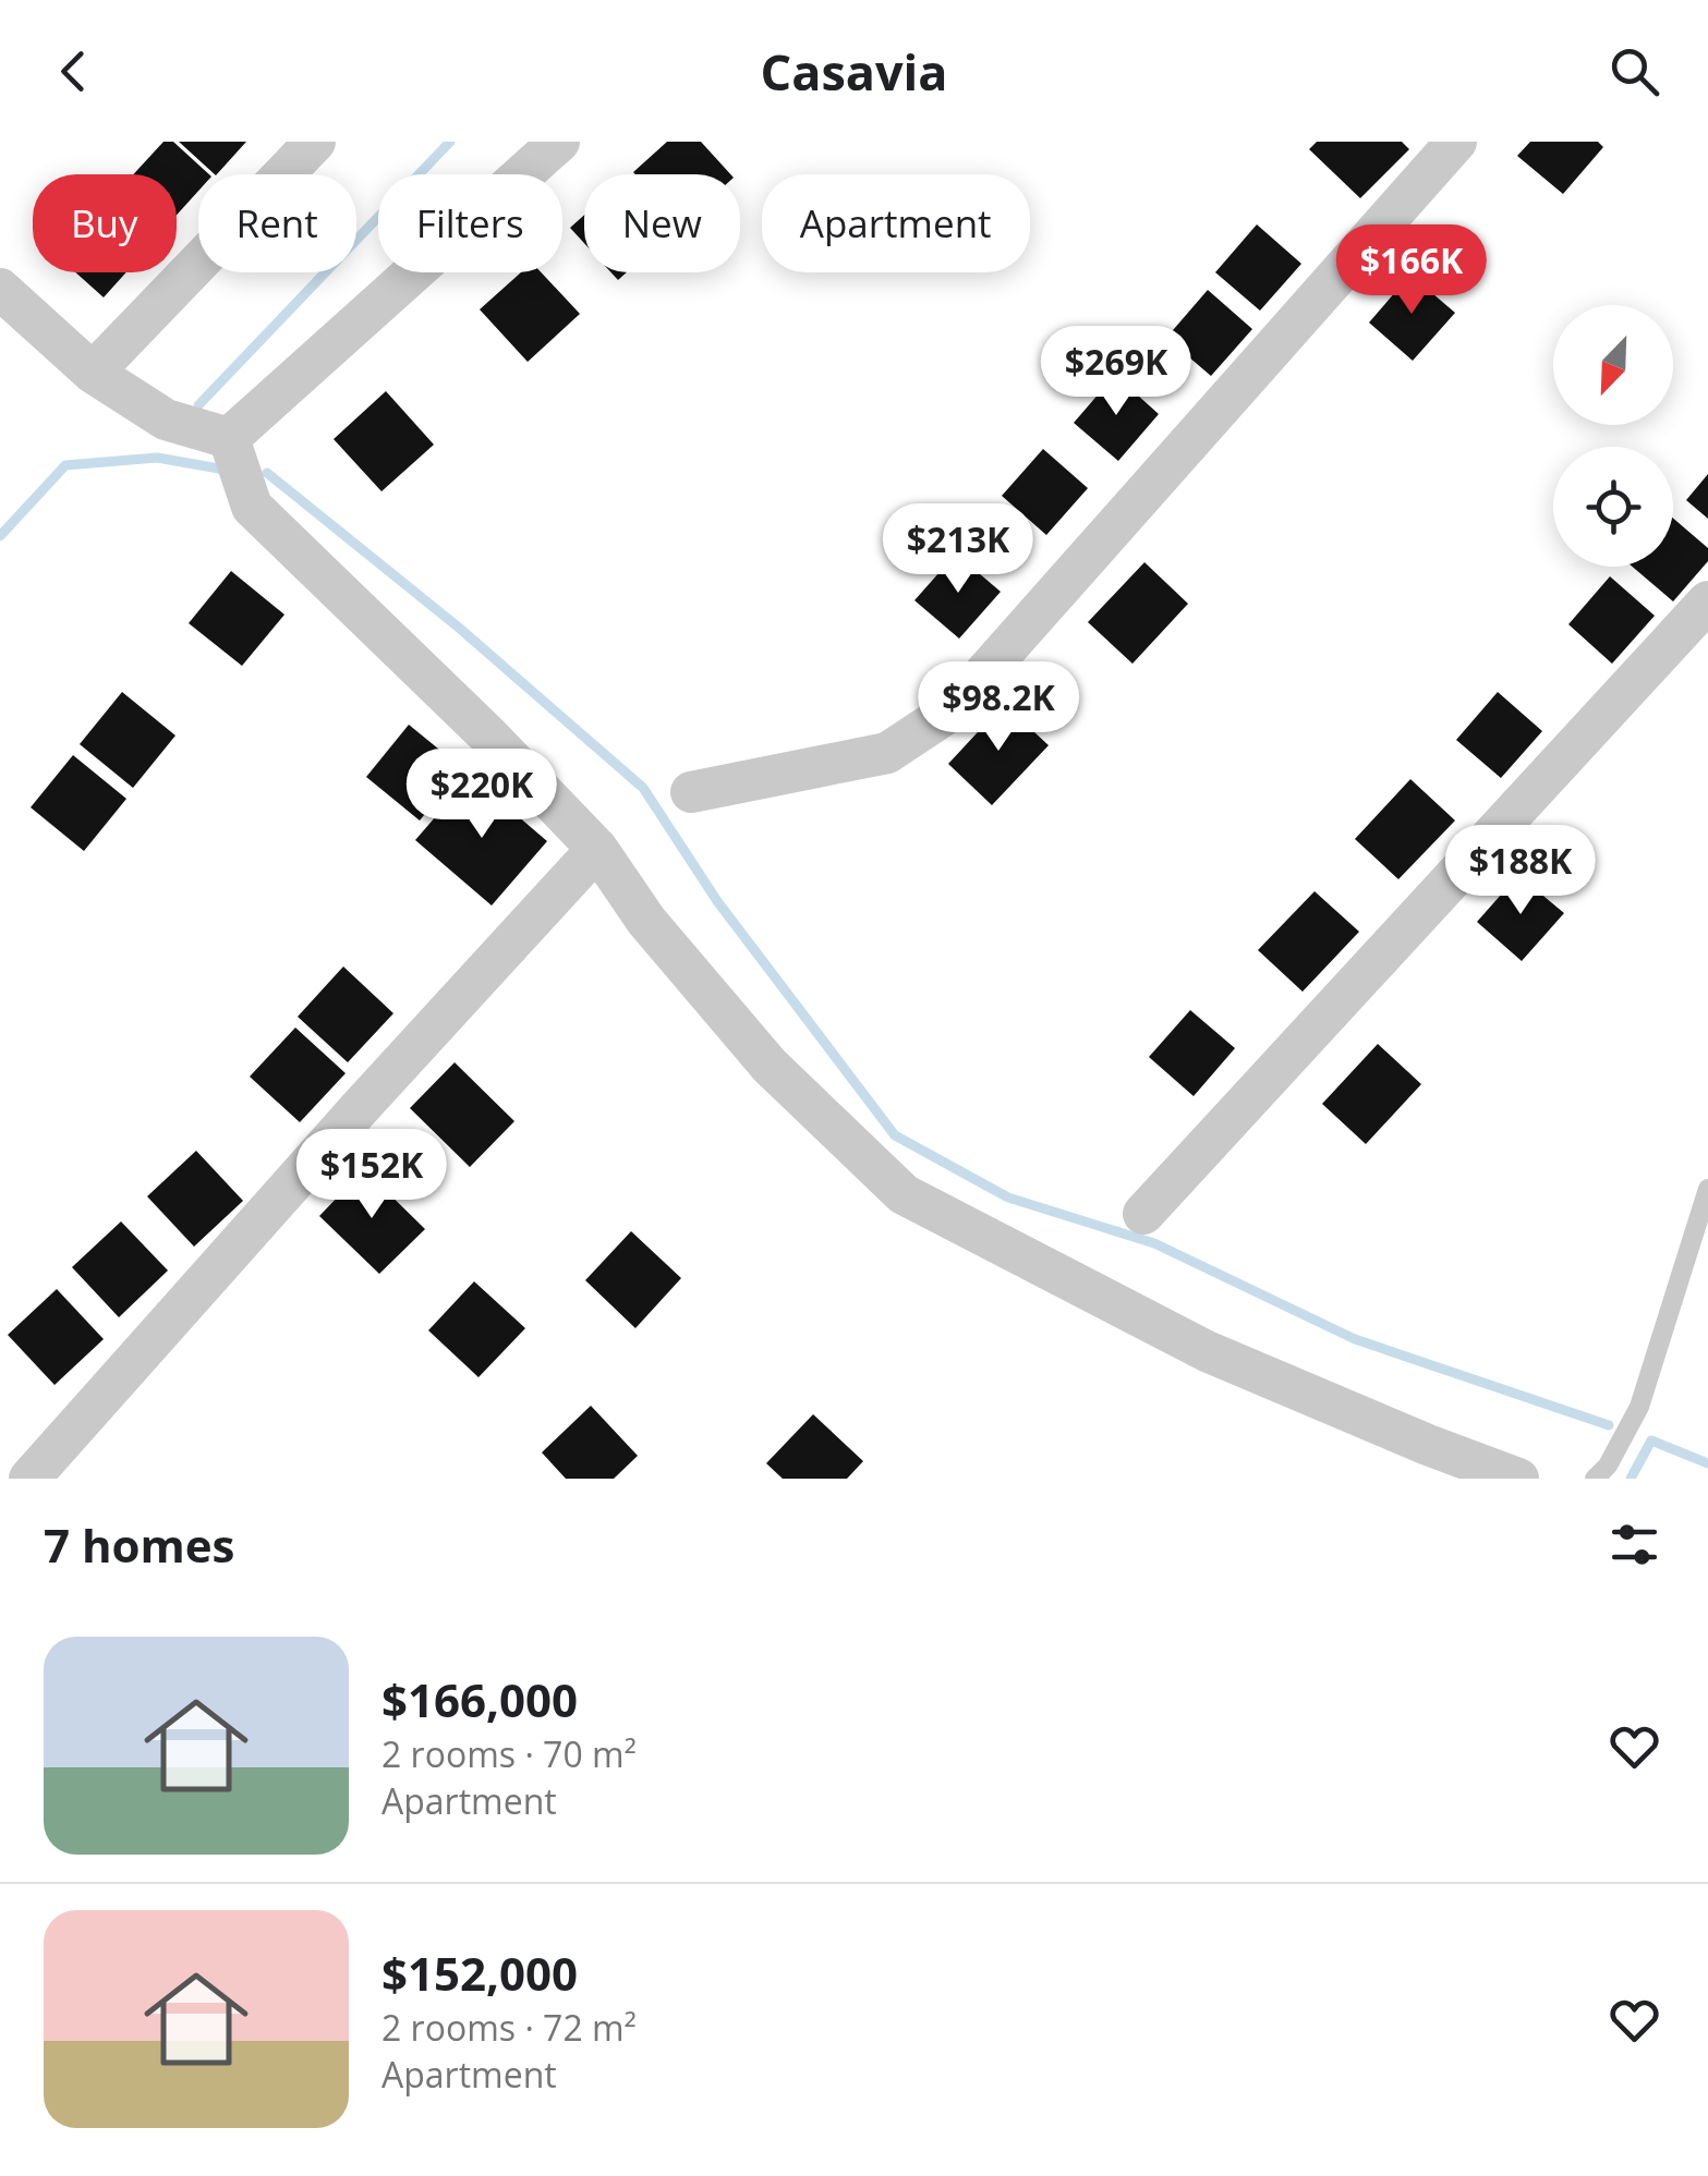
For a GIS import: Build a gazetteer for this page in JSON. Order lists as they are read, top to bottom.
{
  "north": "bottom left",
  "page": {
    "header": "Casavia",
    "chip": [
      "Buy",
      "Rent",
      "Filters",
      "New",
      "Apartment"
    ],
    "price": [
      "$166K",
      "$269K",
      "$213K",
      "$98.2K",
      "$220K",
      "$188K",
      "$152K"
    ],
    "heading": "7 homes",
    "list": [
      {
        "name": "$166,000",
        "note": "2 rooms · 70 m² · Apartment"
      },
      {
        "name": "$152,000",
        "note": "2 rooms · 72 m² · Apartment"
      }
    ]
  }
}
